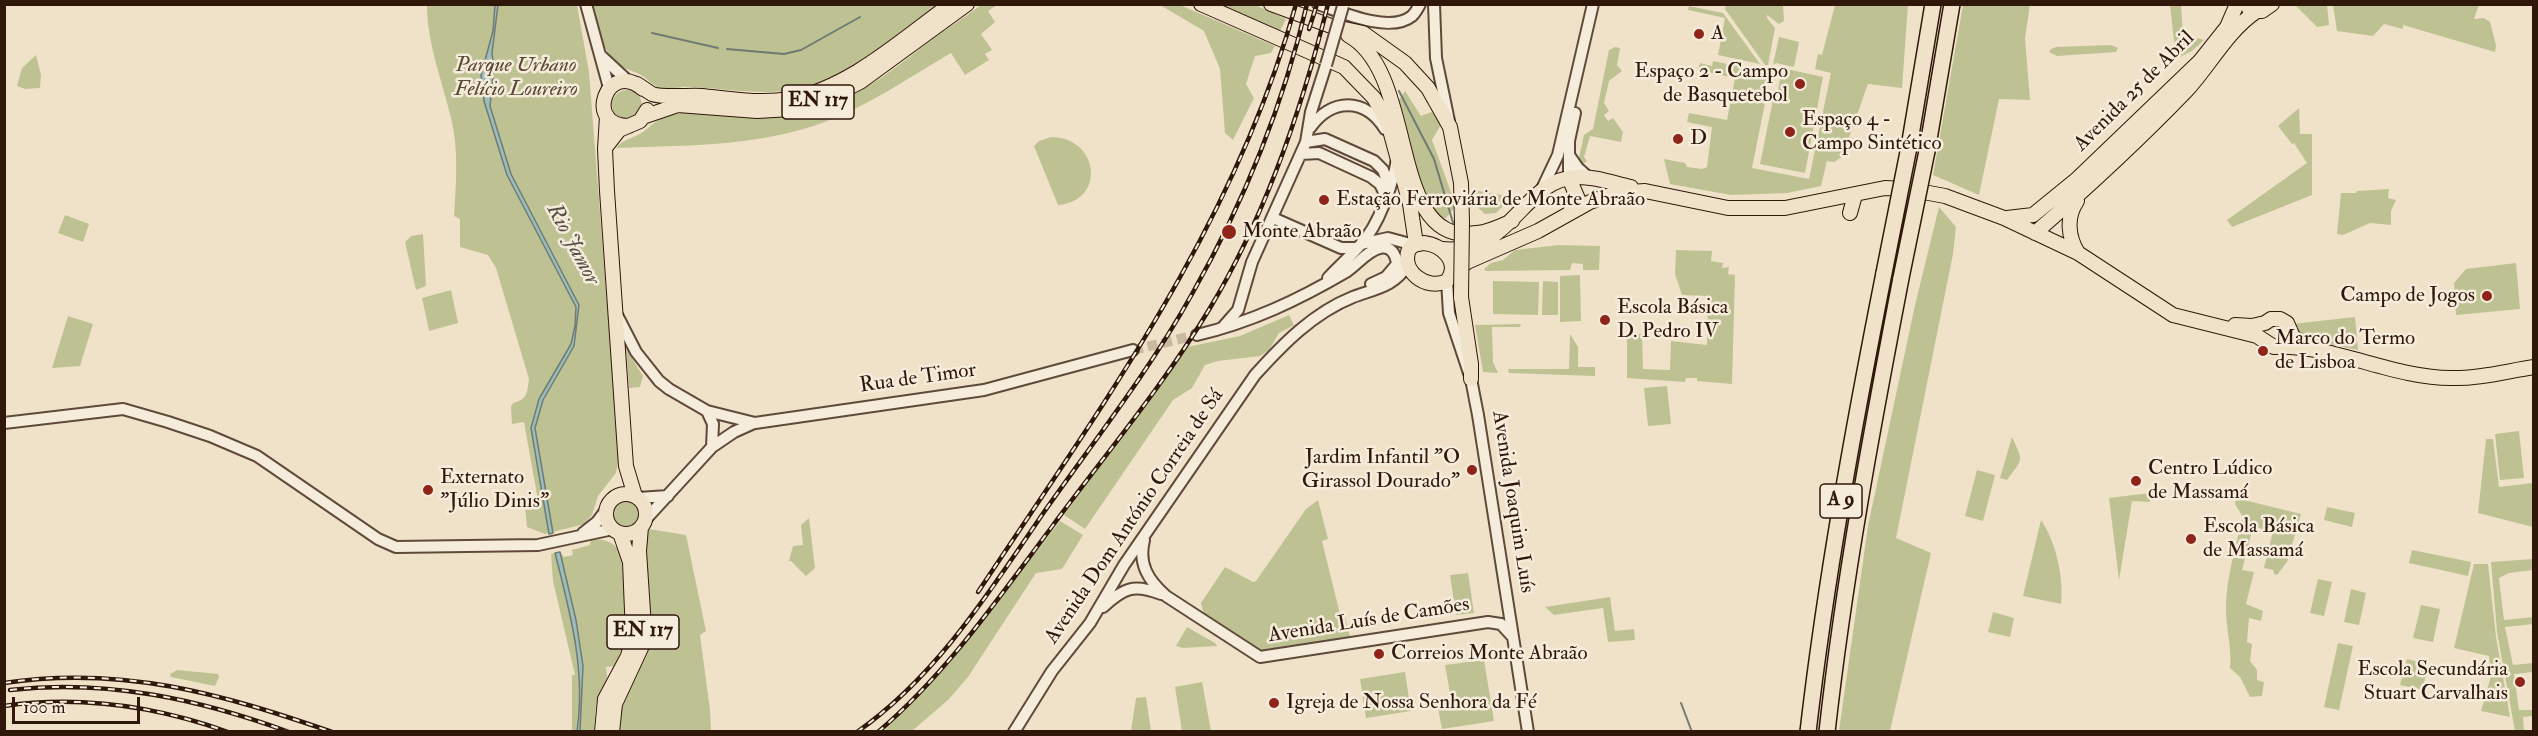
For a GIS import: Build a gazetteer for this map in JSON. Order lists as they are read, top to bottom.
{
  "streets": {
    "highway": ["A 9"],
    "main road": ["Avenida 25 de Abril", "EN 117"],
    "street": [
      "Rua de Timor",
      "Avenida Joaquim Luís",
      "Avenida Dom António Correia de Sá",
      "Avenida Luís de Camões"
    ]
  },
  "crossings": [
    ["EN 117", "Rua de Timor"],
    ["Avenida Joaquim Luís", "Avenida Luís de Camões"],
    ["Avenida Dom António Correia de Sá", "Avenida Luís de Camões"]
  ],
  "water": ["Rio Jamor"],
  "parks": ["Parque Urbano Felício Loureiro"],
  "places": [
    "A",
    "Espaço 2 - Campo de Basquetebol",
    "Espaço 4 - Campo Sintético",
    "D",
    "Estação Ferroviária de Monte Abraão",
    "Monte Abraão",
    "Campo de Jogos",
    "Escola Básica D. Pedro IV",
    "Marco do Termo de Lisboa",
    "Jardim Infantil \"O Girassol Dourado\"",
    "Centro Lúdico de Massamá",
    "Externato \"Júlio Dinis\"",
    "Escola Básica de Massamá",
    "Correios Monte Abraão",
    "Escola Secundária Stuart Carvalhais",
    "Igreja de Nossa Senhora da Fé"
  ],
  "scale_bar": "100 m"
}
